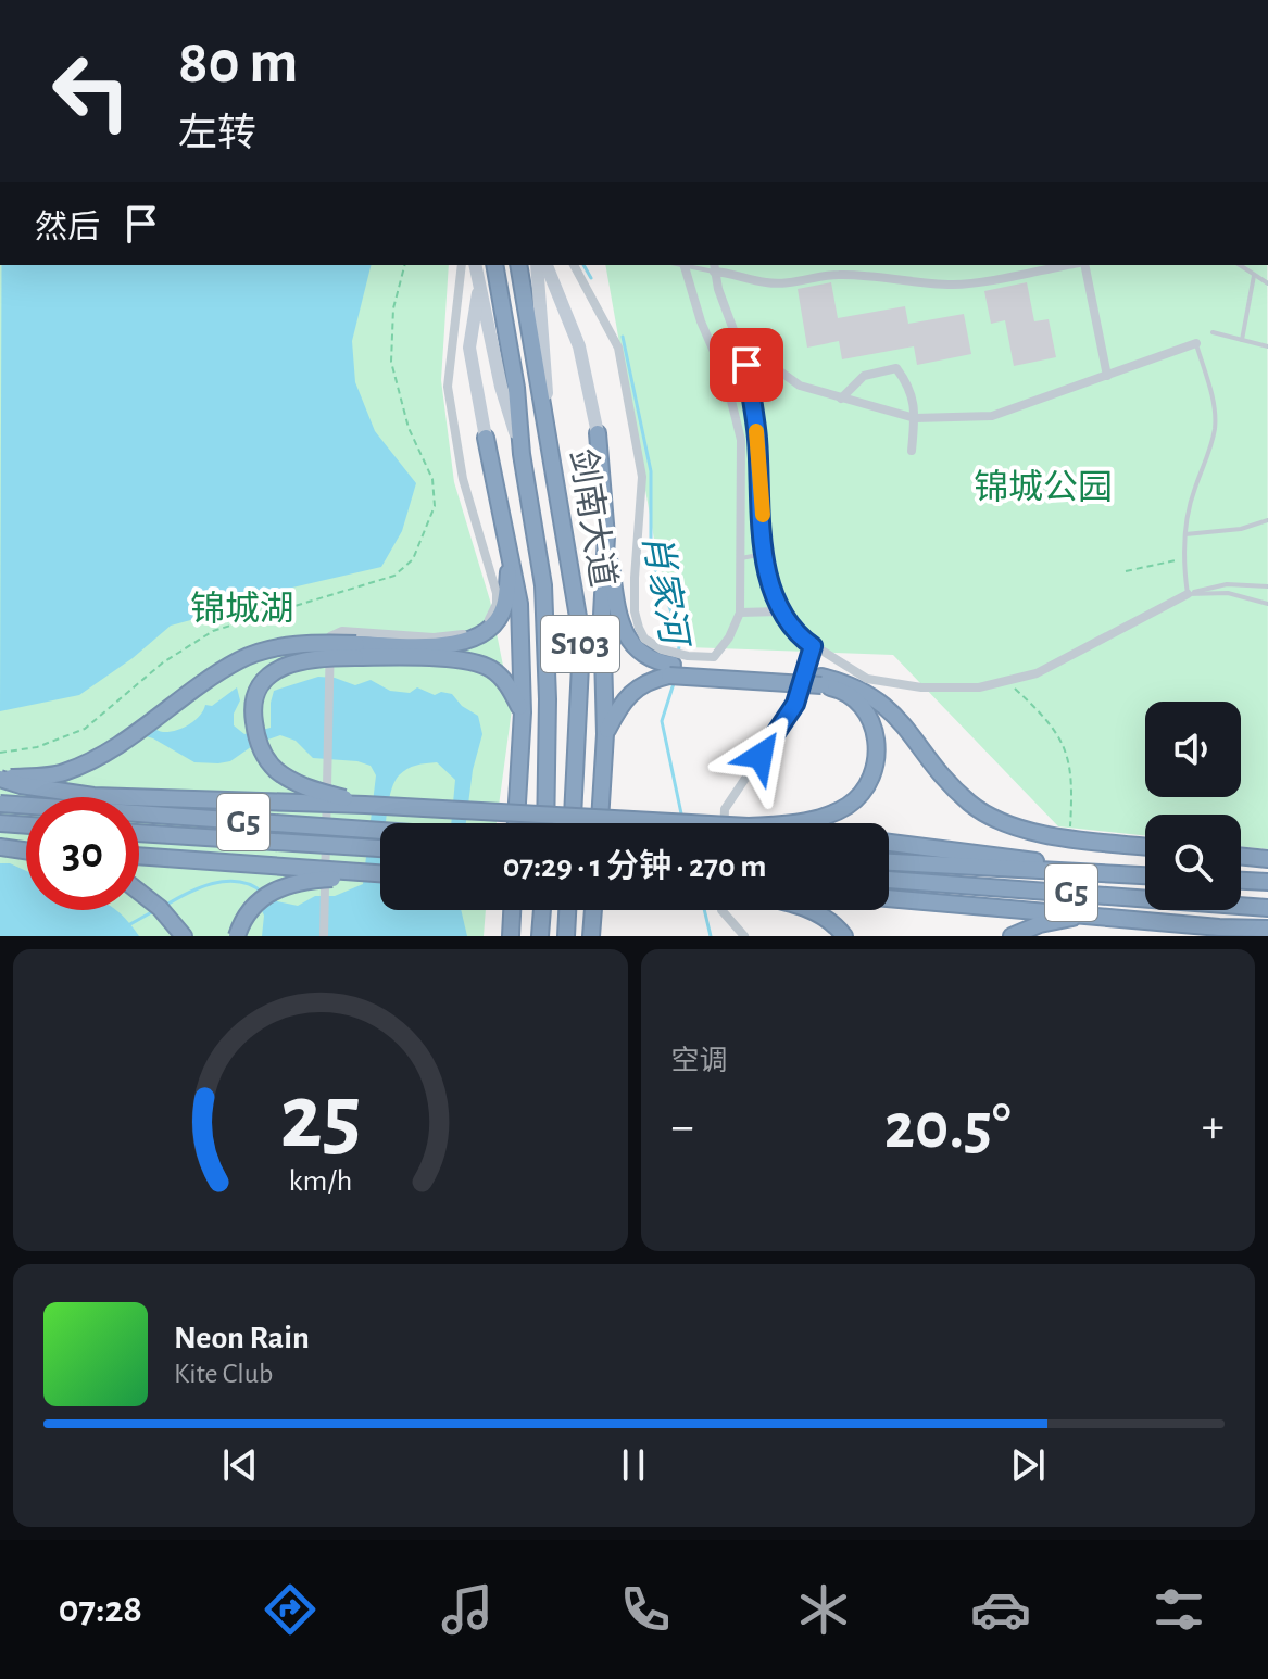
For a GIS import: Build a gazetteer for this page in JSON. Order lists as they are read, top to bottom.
{
  "streets": {
    "highway": ["剑南大道", "S103", "G5"]
  },
  "water": ["肖家河"],
  "parks": ["锦城公园", "锦城湖"],
  "page": {
    "turn": ["80 m", "左转"],
    "then": "然后",
    "limit": "30",
    "trip": "07:29 · 1 分钟 · 270 m",
    "tile": "空调",
    "heat": ["−", "20.5°", "+"],
    "song": ["Neon Rain", "Kite Club"],
    "tabs": "07:28",
    "gauge": ["25", "km/h"]
  }
}
